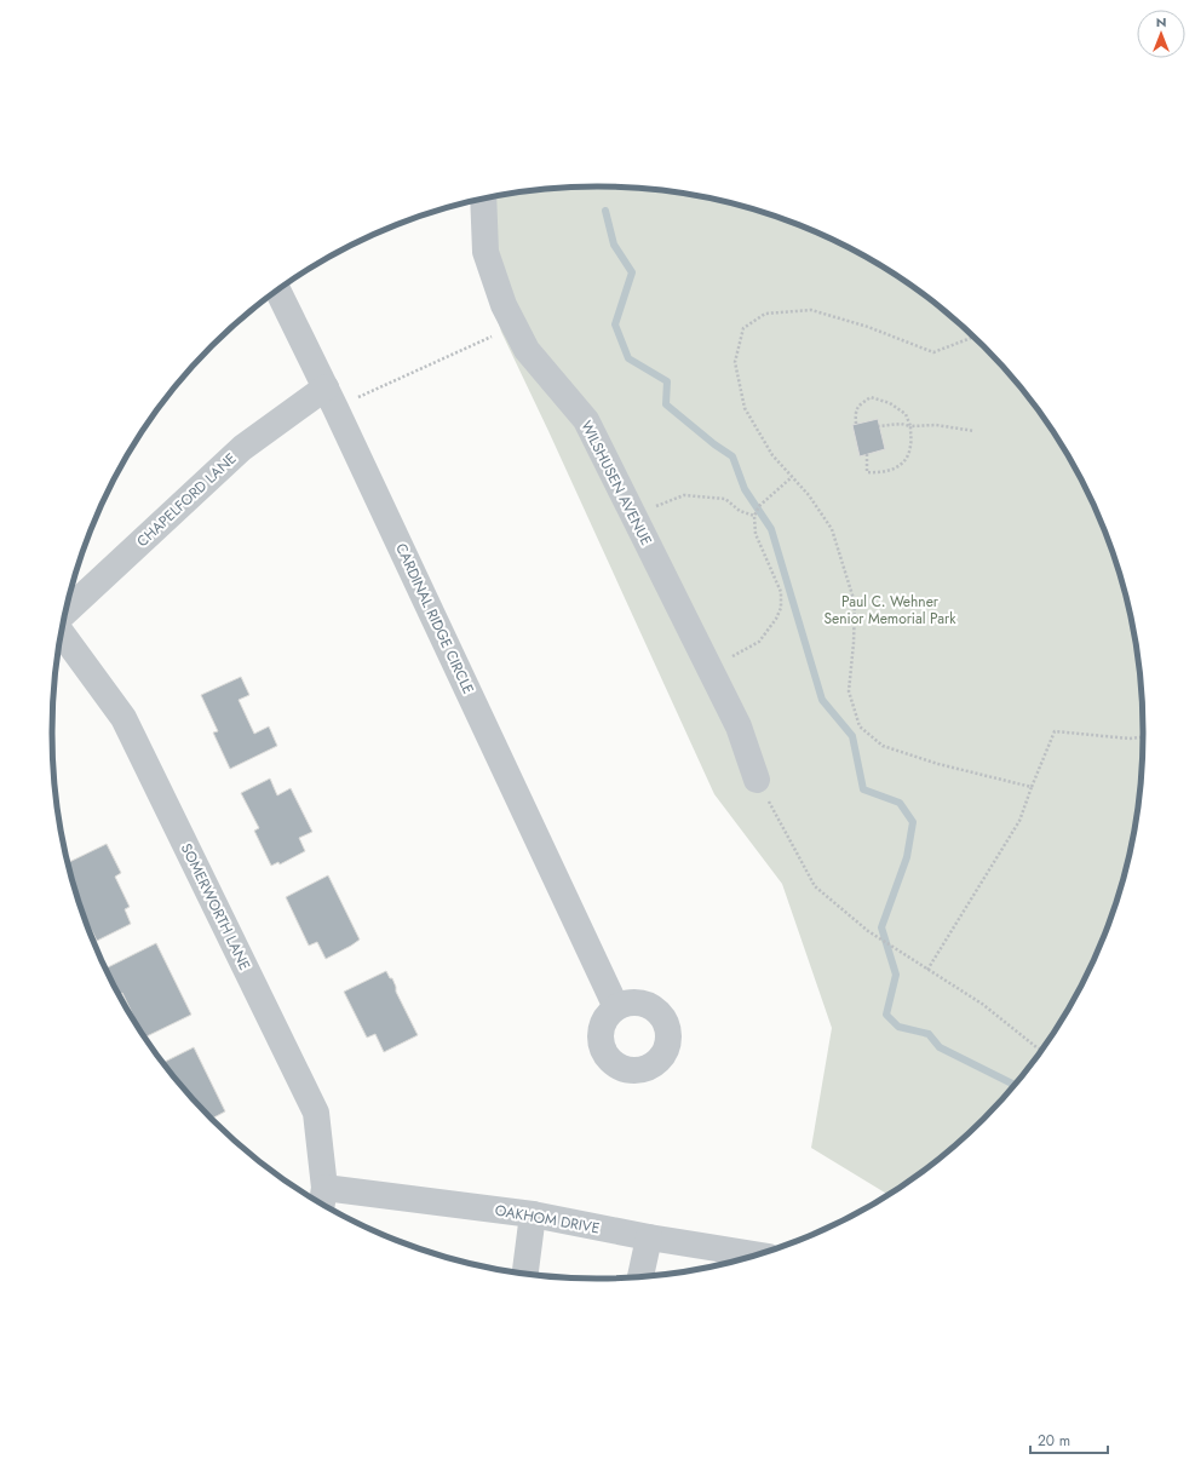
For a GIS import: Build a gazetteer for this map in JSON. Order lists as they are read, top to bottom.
{
  "streets": {
    "street": [
      "WILSHUSEN AVENUE",
      "CHAPELFORD LANE",
      "CARDINAL RIDGE CIRCLE",
      "SOMERWORTH LANE",
      "OAKHOM DRIVE"
    ]
  },
  "crossings": [
    ["CHAPELFORD LANE", "CARDINAL RIDGE CIRCLE"],
    ["SOMERWORTH LANE", "OAKHOM DRIVE"]
  ],
  "parks": ["Paul C. Wehner Senior Memorial Park"],
  "scale_bar": "20 m",
  "north": "top"
}
